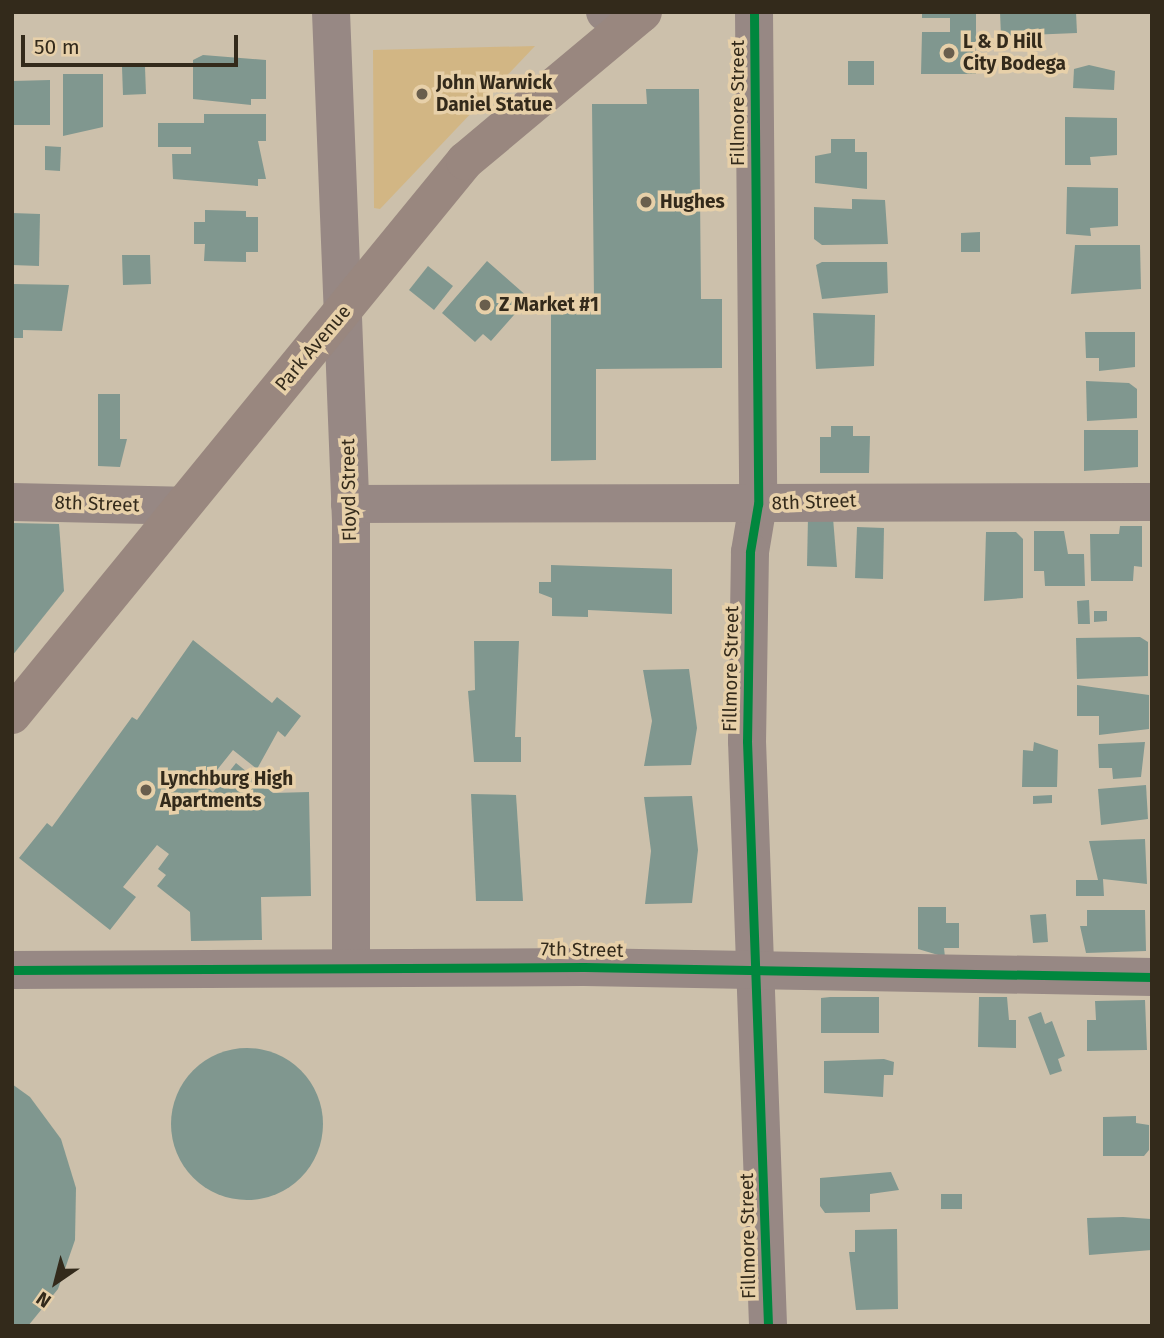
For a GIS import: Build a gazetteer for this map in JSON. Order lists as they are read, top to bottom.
{
  "streets": {
    "main road": ["Park Avenue"],
    "street": [
      "Fillmore Street",
      "Floyd Street",
      "8th Street",
      "7th Street"
    ]
  },
  "crossings": [
    ["Fillmore Street", "8th Street"],
    ["Fillmore Street", "7th Street"],
    ["Park Avenue", "Floyd Street"],
    ["Park Avenue", "8th Street"],
    ["Floyd Street", "8th Street"],
    ["Floyd Street", "7th Street"]
  ],
  "places": [
    "L & D Hill City Bodega",
    "John Warwick Daniel Statue",
    "Hughes",
    "Z Market #1",
    "Lynchburg High Apartments"
  ],
  "scale_bar": "50 m",
  "north": "bottom left"
}
